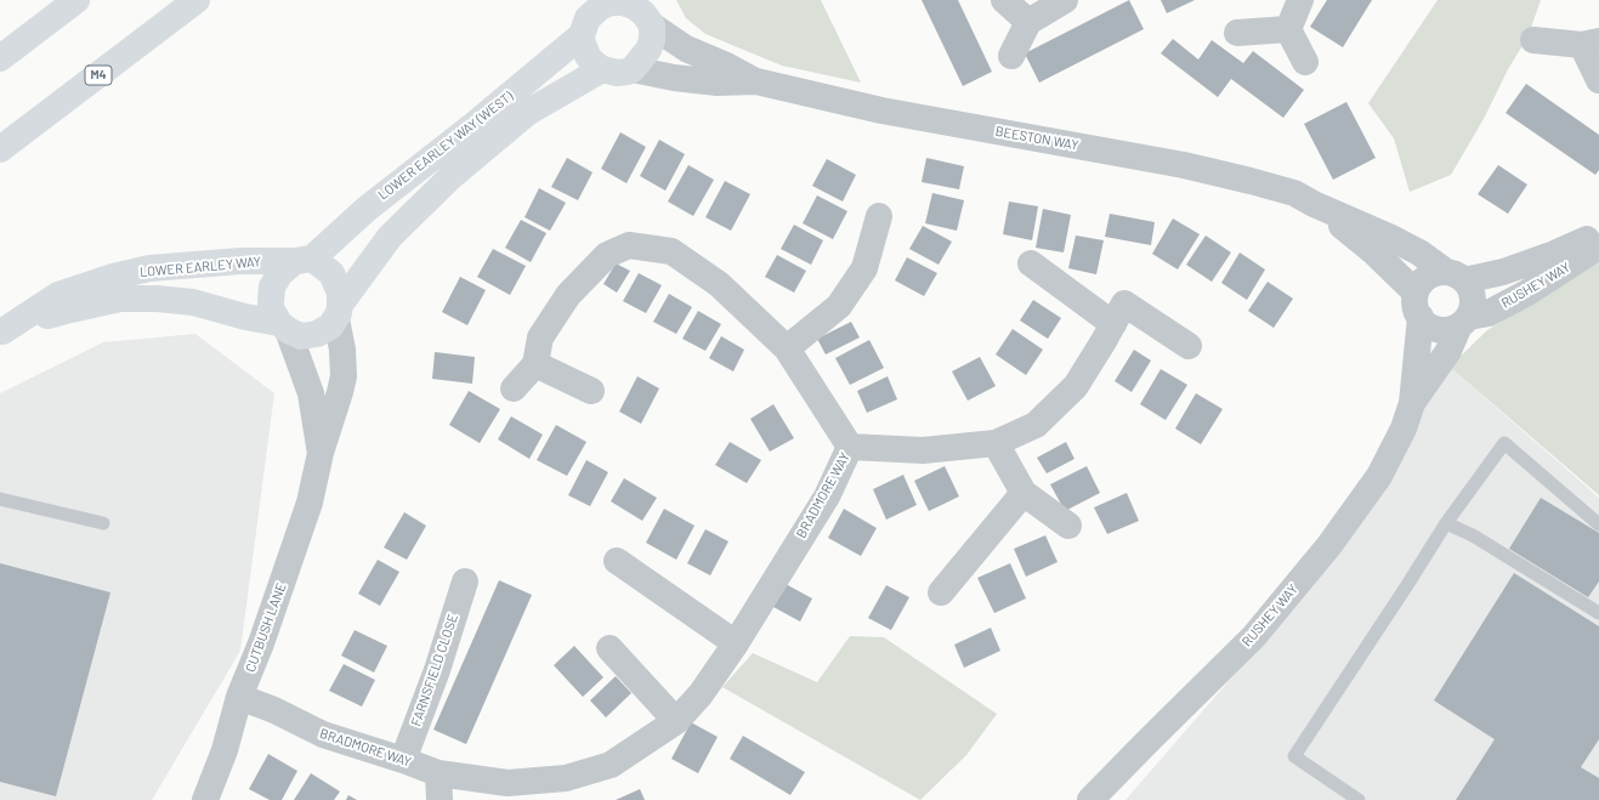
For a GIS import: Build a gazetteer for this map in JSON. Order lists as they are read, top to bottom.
{
  "streets": {
    "main road": ["M4", "LOWER EARLEY WAY (WEST)", "LOWER EARLEY WAY"],
    "street": [
      "BEESTON WAY",
      "RUSHEY WAY",
      "BRADMORE WAY",
      "CUTBUSH LANE",
      "FARNSFIELD CLOSE"
    ]
  },
  "crossings": [
    ["BEESTON WAY", "LOWER EARLEY WAY (WEST)"],
    ["BEESTON WAY", "RUSHEY WAY"],
    ["LOWER EARLEY WAY (WEST)", "LOWER EARLEY WAY"],
    ["LOWER EARLEY WAY (WEST)", "CUTBUSH LANE"],
    ["LOWER EARLEY WAY", "CUTBUSH LANE"],
    ["BRADMORE WAY", "CUTBUSH LANE"],
    ["BRADMORE WAY", "FARNSFIELD CLOSE"]
  ]
}
